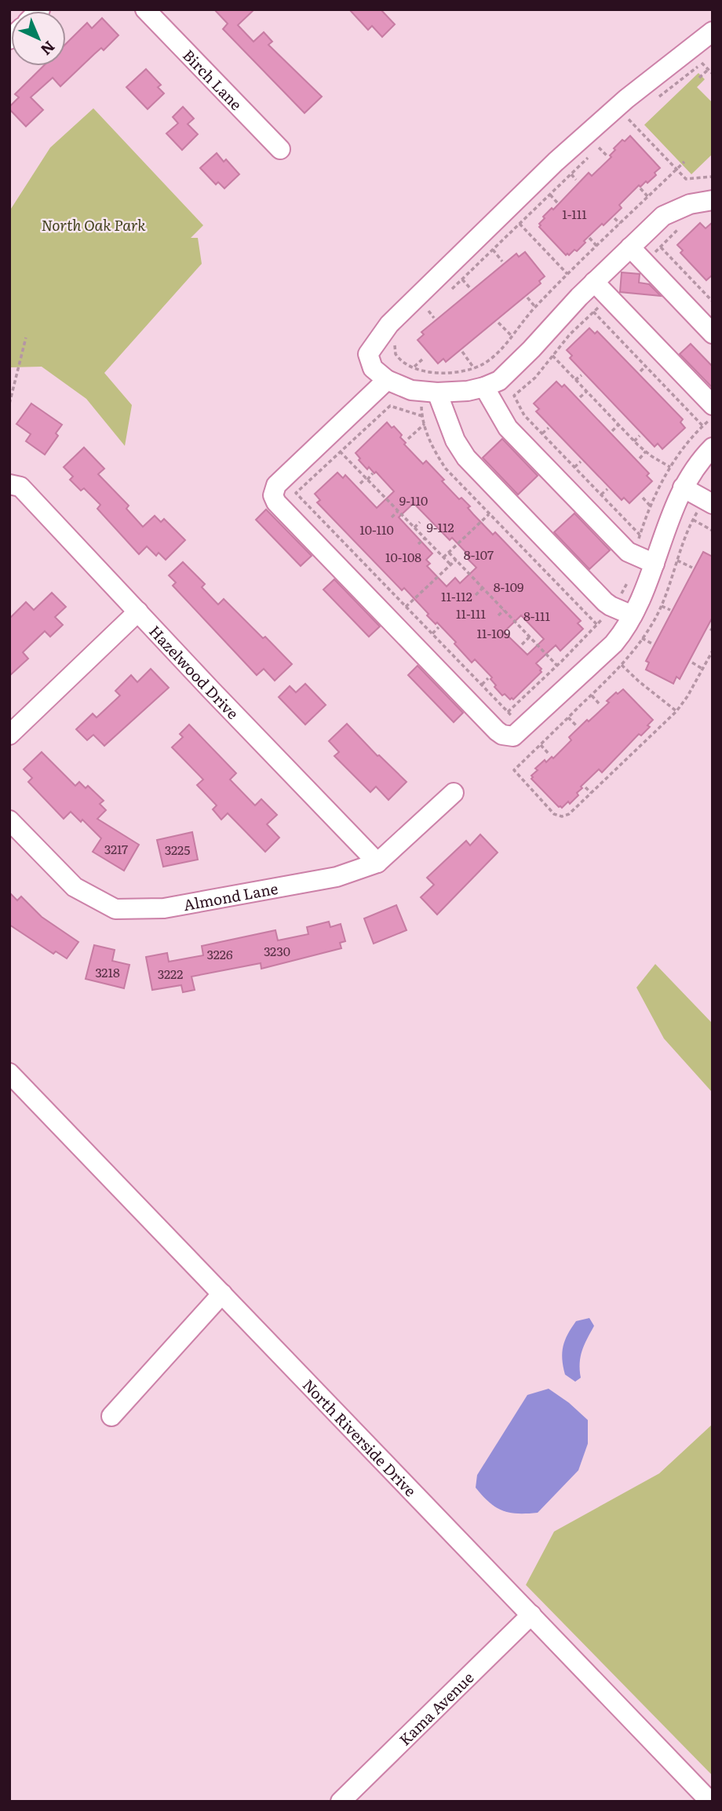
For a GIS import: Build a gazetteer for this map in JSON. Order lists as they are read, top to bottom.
{
  "streets": {
    "street": [
      "Birch Lane",
      "Hazelwood Drive",
      "Almond Lane",
      "North Riverside Drive",
      "Kama Avenue"
    ]
  },
  "crossings": [
    ["Hazelwood Drive", "Almond Lane"],
    ["North Riverside Drive", "Kama Avenue"]
  ],
  "parks": ["North Oak Park"],
  "house_numbers": [
    "1-111",
    "9-110",
    "9-112",
    "10-110",
    "8-107",
    "10-108",
    "8-109",
    "11-112",
    "11-111",
    "8-111",
    "11-109",
    "3217",
    "3225",
    "3230",
    "3226",
    "3218",
    "3222"
  ],
  "north": "bottom right"
}
